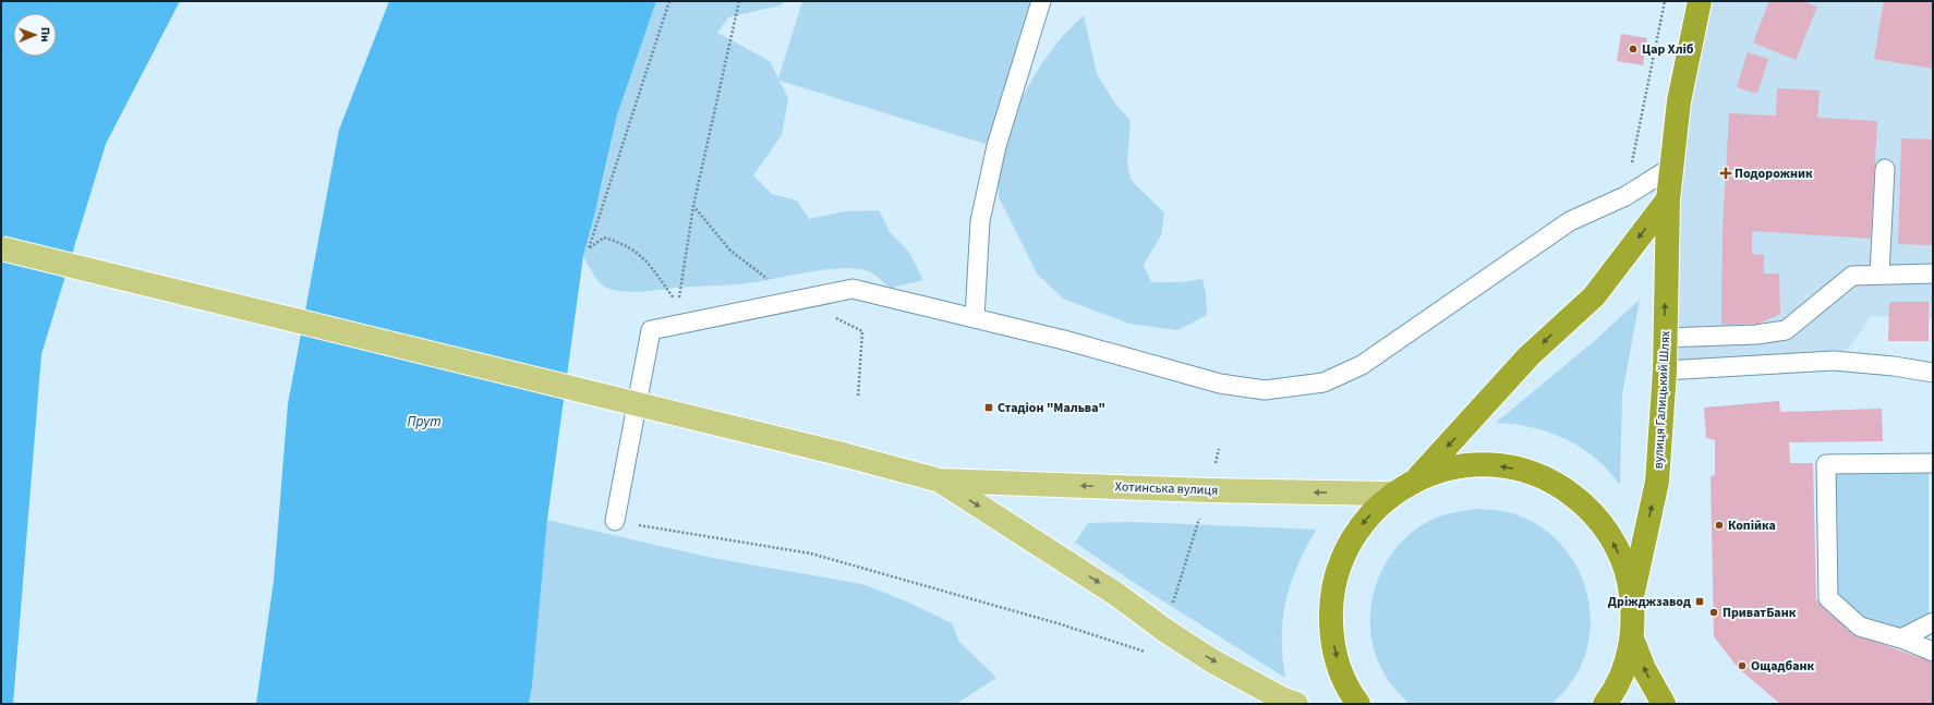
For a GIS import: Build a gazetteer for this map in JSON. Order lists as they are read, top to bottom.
{
  "streets": {
    "highway": ["вулиця Галицький Шлях"],
    "main road": ["Хотинська вулиця"]
  },
  "one_way": ["вулиця Галицький Шлях"],
  "water": ["Прут"],
  "places": {
    "other": [
      "Цар Хліб",
      "Копійка",
      "ПриватБанк",
      "Ощадбанк"
    ],
    "health": ["Подорожник"],
    "transit": ["Стадіон \"Мальва\"", "Дріжджзавод"]
  },
  "north": "right"
}
